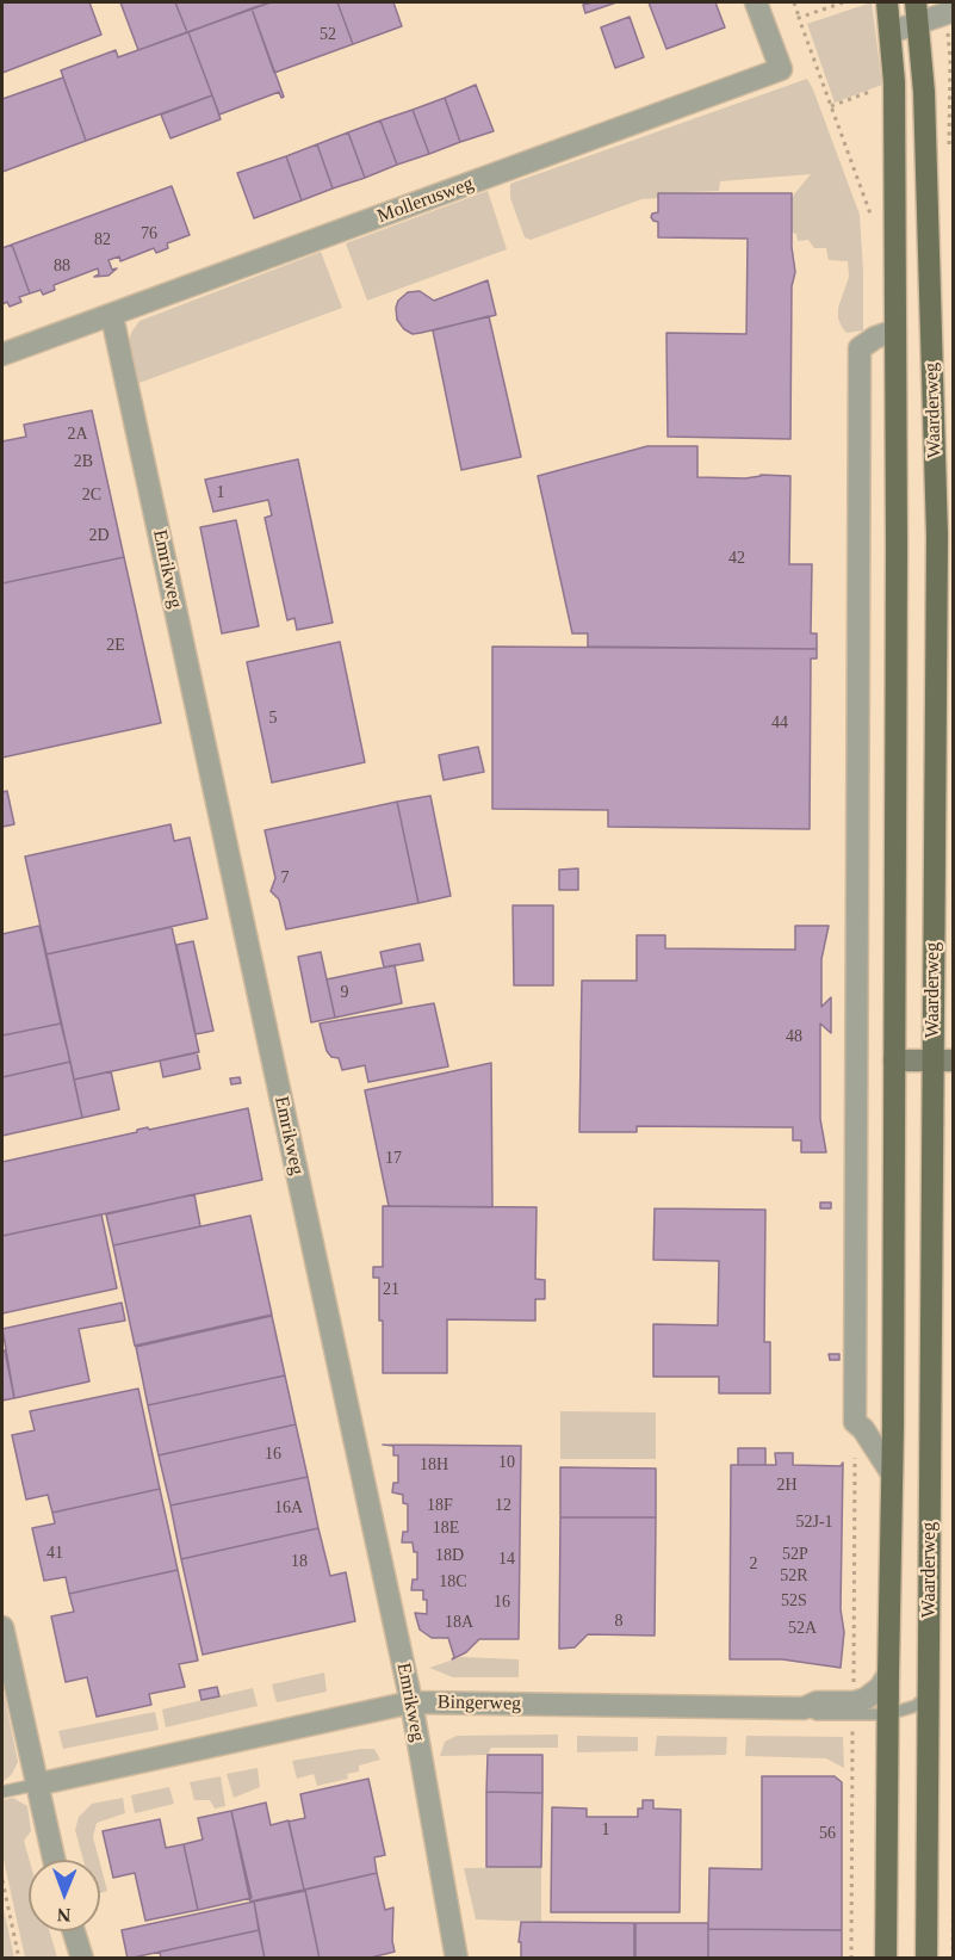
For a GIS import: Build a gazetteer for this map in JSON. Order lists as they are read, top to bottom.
{
  "streets": {
    "main road": ["Waarderweg"],
    "street": ["Mollerusweg", "Emrikweg", "Bingerweg"]
  },
  "crossings": [
    ["Mollerusweg", "Emrikweg"],
    ["Waarderweg", "Bingerweg"],
    ["Emrikweg", "Bingerweg"]
  ],
  "house_numbers": [
    "52",
    "76",
    "82",
    "88",
    "2A",
    "2B",
    "1",
    "2C",
    "2D",
    "42",
    "2E",
    "5",
    "44",
    "7",
    "9",
    "48",
    "17",
    "21",
    "16",
    "10",
    "18H",
    "2H",
    "18F",
    "12",
    "16A",
    "52J-1",
    "18E",
    "41",
    "52P",
    "18D",
    "14",
    "18",
    "2",
    "52R",
    "18C",
    "52S",
    "16",
    "8",
    "18A",
    "52A",
    "1",
    "56"
  ],
  "north": "bottom"
}
